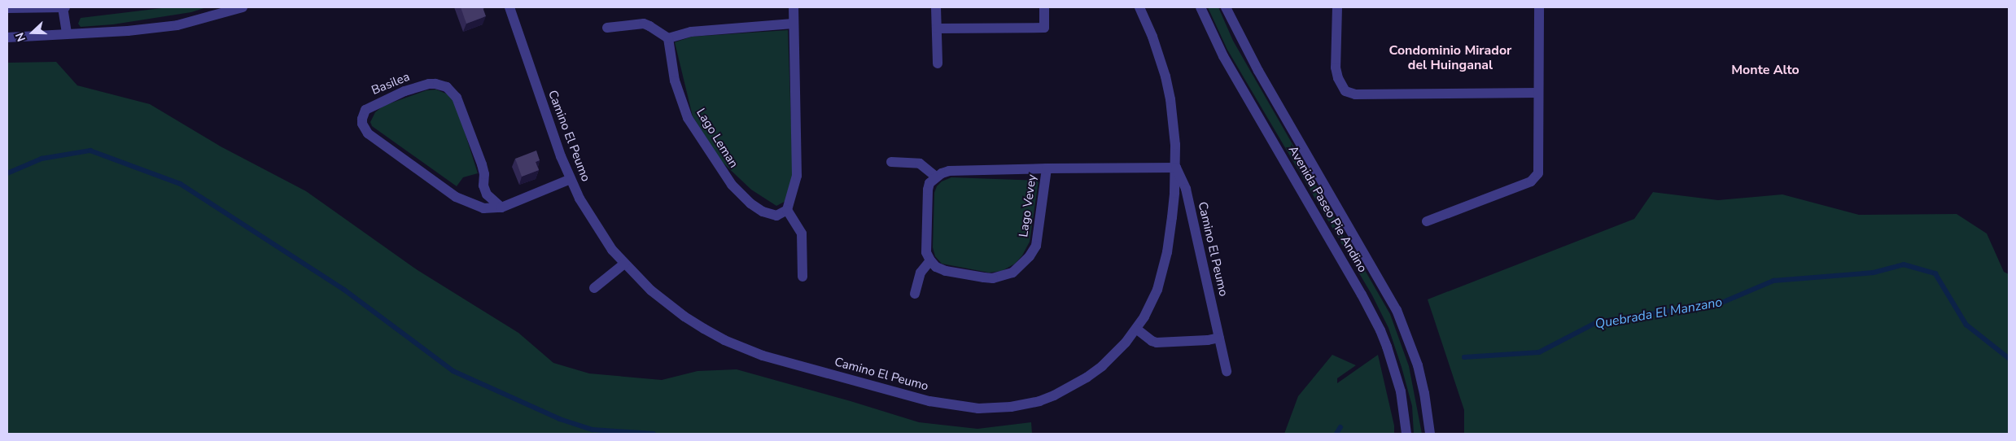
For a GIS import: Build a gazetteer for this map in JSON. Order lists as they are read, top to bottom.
{
  "streets": {
    "street": [
      "Basilea",
      "Camino El Peumo",
      "Lago Leman",
      "Lago Vevey",
      "Avenida Paseo Pie Andino"
    ]
  },
  "crossings": [
    ["Basilea", "Camino El Peumo"],
    ["Camino El Peumo", "Lago Vevey"]
  ],
  "districts": ["Condominio Mirador del Huinganal", "Monte Alto"],
  "water": ["Quebrada El Manzano"],
  "north": "left"
}
